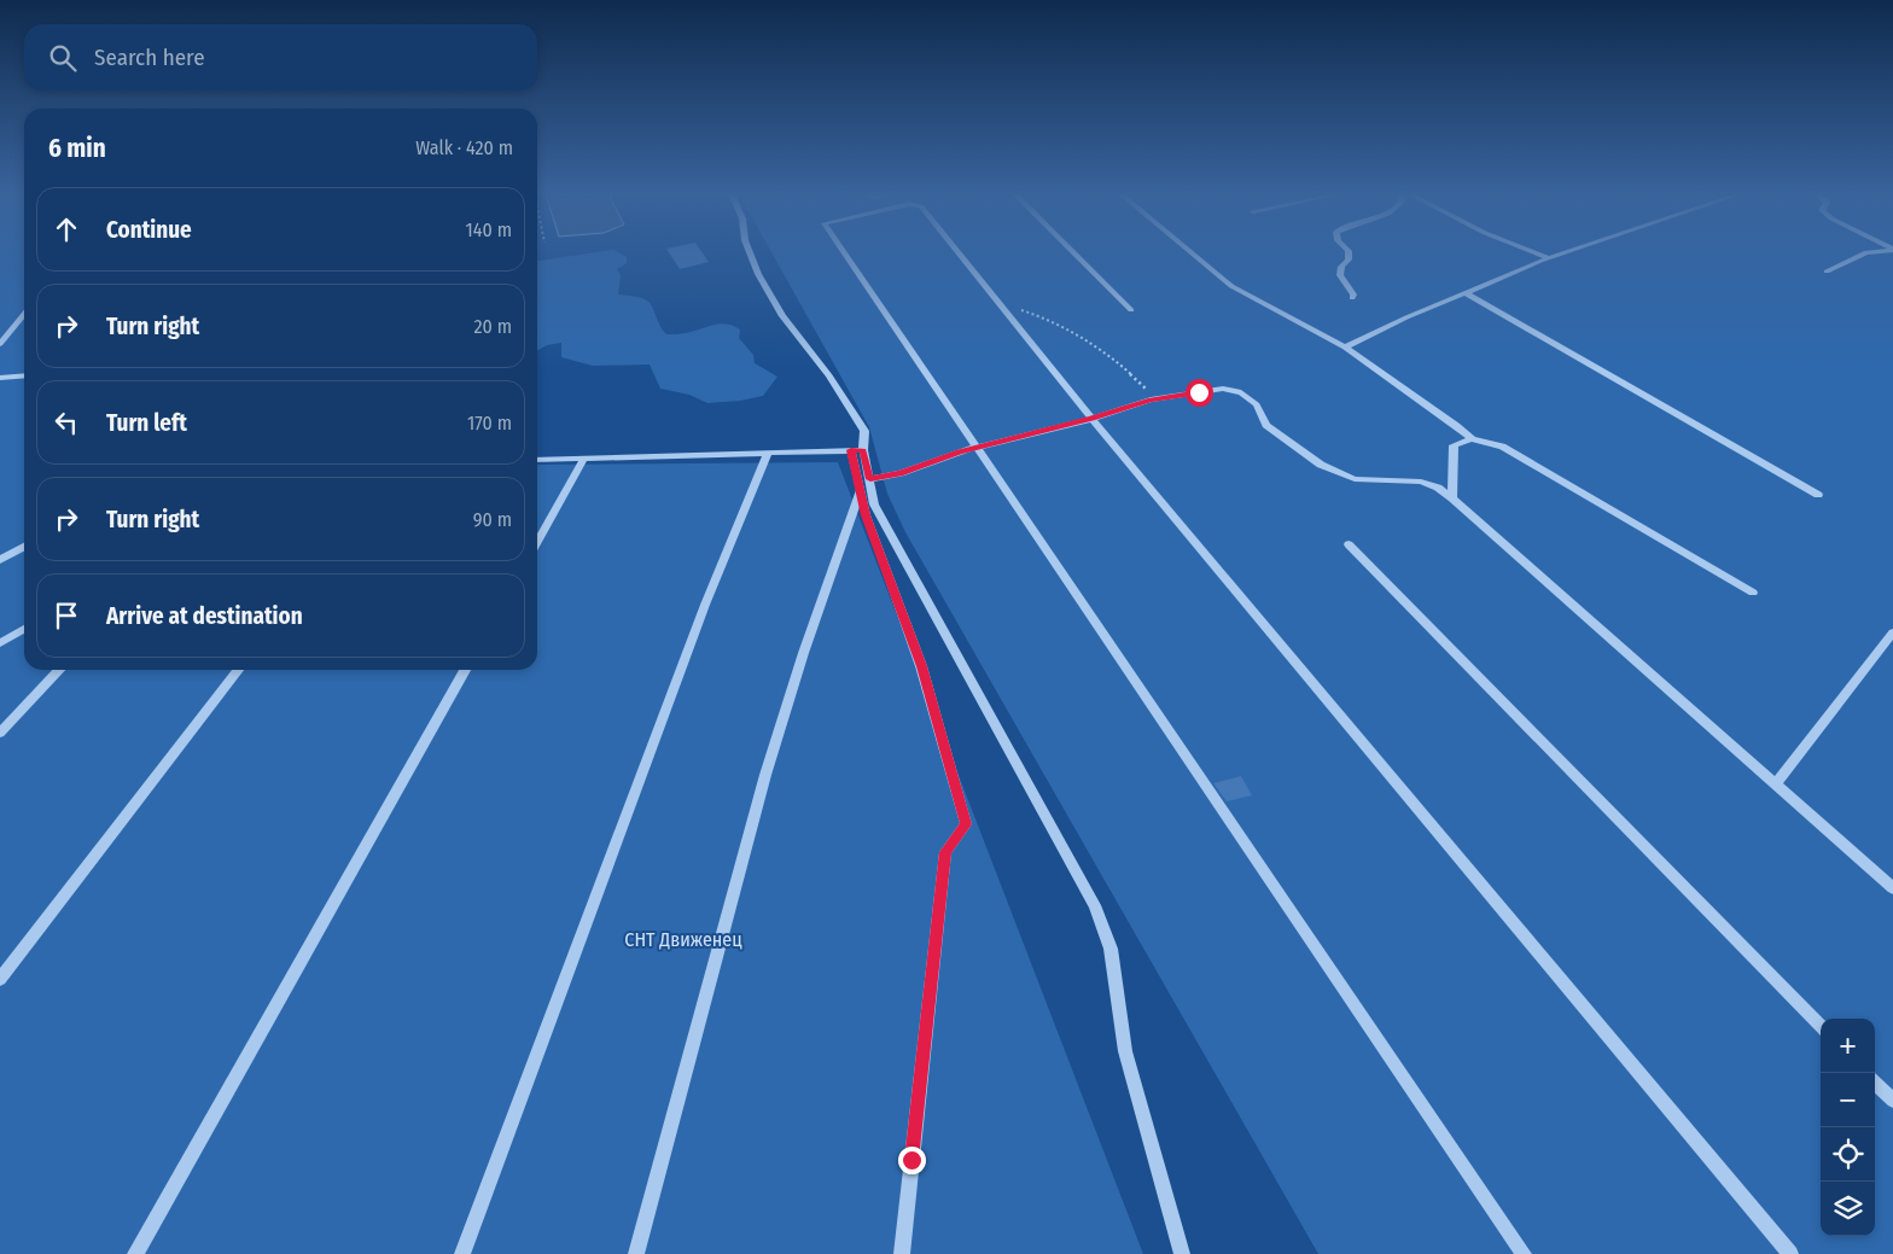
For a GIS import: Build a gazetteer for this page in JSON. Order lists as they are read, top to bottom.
{
  "parks": ["СНТ Движенец"],
  "page": {
    "search": "Search here",
    "heading": ["6 min", "Walk · 420 m"],
    "list": [
      ["Continue", "140 m"],
      ["Turn right", "20 m"],
      ["Turn left", "170 m"],
      ["Turn right", "90 m"],
      "Arrive at destination"
    ],
    "map_buttons": ["+", "−"]
  }
}
